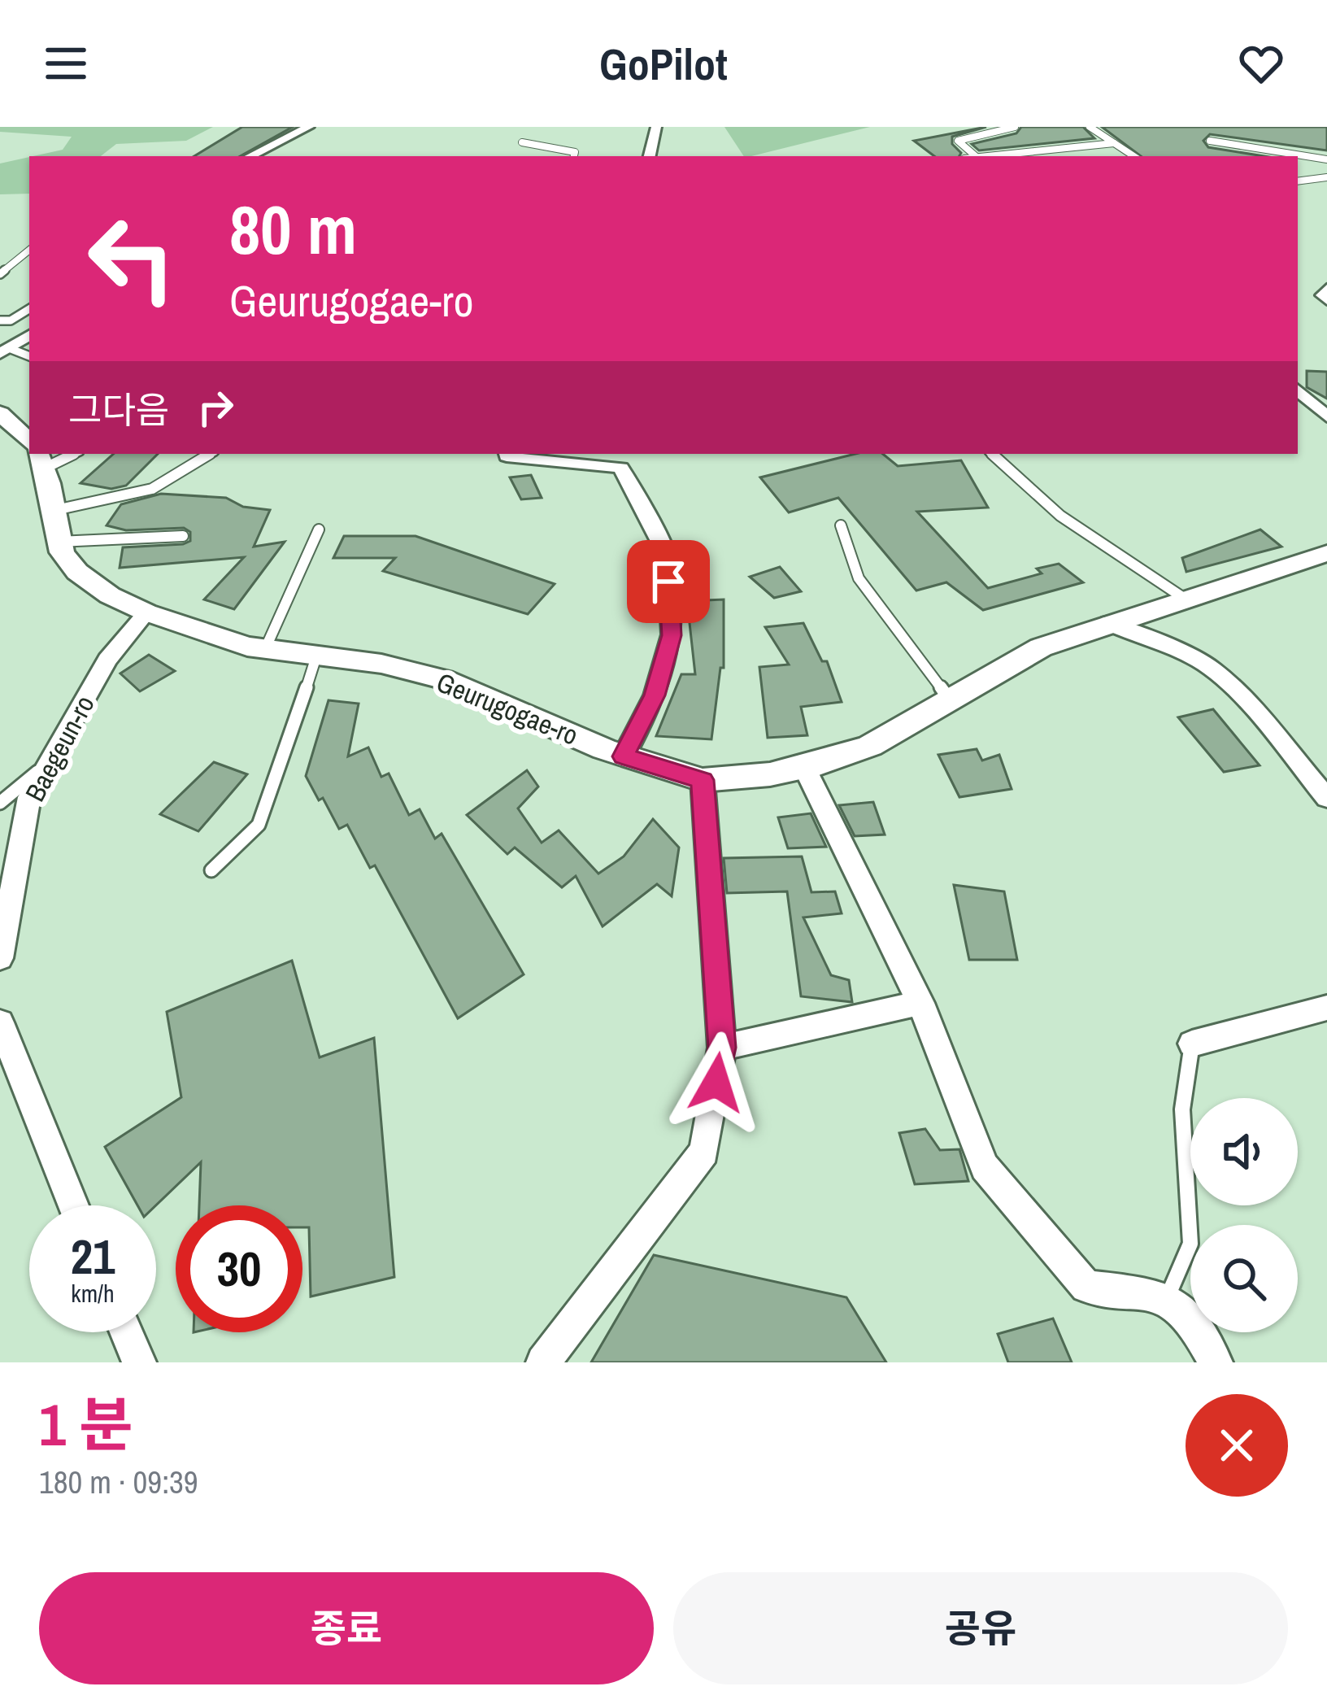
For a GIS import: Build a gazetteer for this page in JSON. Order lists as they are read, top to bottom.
{
  "streets": {
    "street": ["Geurugogae-ro", "Baegeun-ro"]
  },
  "crossings": [
    ["Geurugogae-ro", "Baegeun-ro"]
  ],
  "page": {
    "header": "GoPilot",
    "turn": ["80 m", "Geurugogae-ro"],
    "then": "그다음",
    "speed": "21 km/h",
    "limit": "30",
    "heading": ["1 분", "180 m · 09:39"],
    "buttons": ["종료", "공유"]
  }
}
